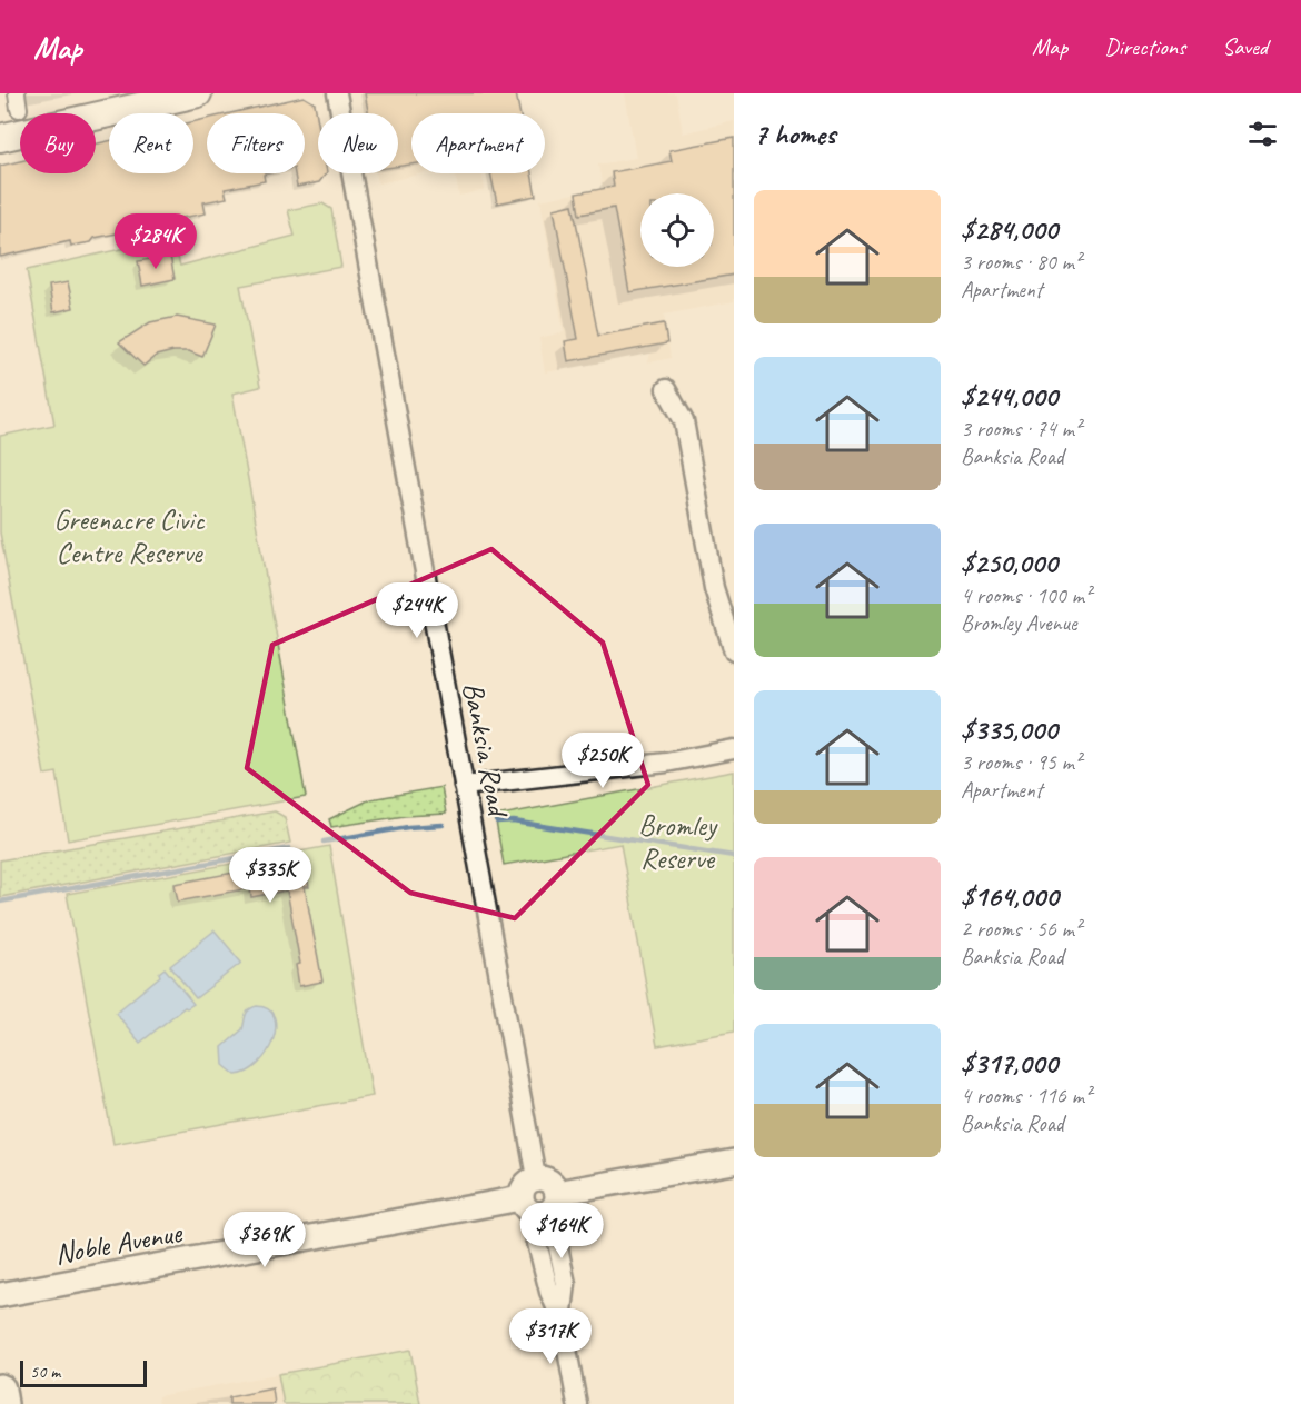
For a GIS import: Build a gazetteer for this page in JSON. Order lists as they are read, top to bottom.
{
  "streets": {
    "street": ["Banksia Road", "Noble Avenue"]
  },
  "parks": ["Greenacre Civic Centre Reserve", "Bromley Reserve"],
  "scale_bar": "50 m",
  "page": {
    "header": "Map",
    "nav": ["Map", "Directions", "Saved"],
    "heading": "7 homes",
    "chip": [
      "Buy",
      "Rent",
      "Filters",
      "New",
      "Apartment"
    ],
    "list": [
      {
        "name": "$284,000",
        "note": "3 rooms · 80 m² · Apartment"
      },
      {
        "name": "$244,000",
        "note": "3 rooms · 74 m² · Banksia Road"
      },
      {
        "name": "$250,000",
        "note": "4 rooms · 100 m² · Bromley Avenue"
      },
      {
        "name": "$335,000",
        "note": "3 rooms · 95 m² · Apartment"
      },
      {
        "name": "$164,000",
        "note": "2 rooms · 56 m² · Banksia Road"
      },
      {
        "name": "$317,000",
        "note": "4 rooms · 116 m² · Banksia Road"
      }
    ],
    "price": [
      "$284K",
      "$244K",
      "$250K",
      "$335K",
      "$164K",
      "$369K",
      "$317K"
    ],
    "scale": "50 m"
  }
}
